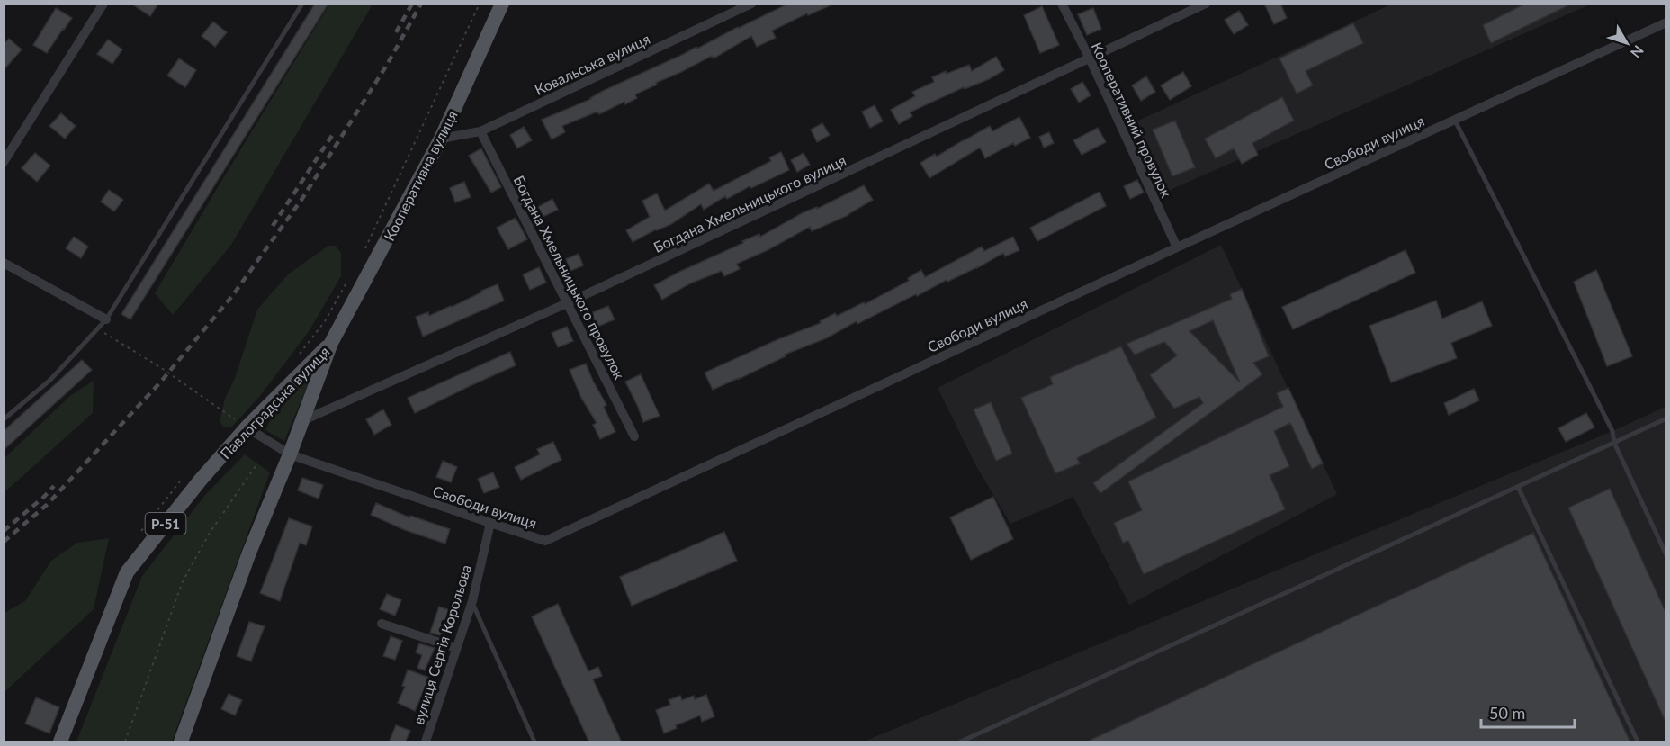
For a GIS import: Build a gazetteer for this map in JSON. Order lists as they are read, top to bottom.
{
  "streets": {
    "main road": ["Кооперативна вулиця", "Павлоградська вулиця", "Р-51"],
    "street": [
      "Ковальська вулиця",
      "Кооперативний провулок",
      "Свободи вулиця",
      "Богдана Хмельницького вулиця",
      "Богдана Хмельницького провулок",
      "вулиця Сергія Корольова"
    ]
  },
  "crossings": [
    ["Ковальська вулиця", "Кооперативна вулиця"],
    ["Ковальська вулиця", "Богдана Хмельницького провулок"],
    ["Кооперативний провулок", "Свободи вулиця"],
    ["Кооперативний провулок", "Богдана Хмельницького вулиця"],
    ["Свободи вулиця", "Павлоградська вулиця"],
    ["Свободи вулиця", "вулиця Сергія Корольова"],
    ["Кооперативна вулиця", "Павлоградська вулиця"],
    ["Богдана Хмельницького вулиця", "Богдана Хмельницького провулок"],
    ["Богдана Хмельницького вулиця", "Павлоградська вулиця"]
  ],
  "scale_bar": "50 m",
  "north": "bottom right"
}
